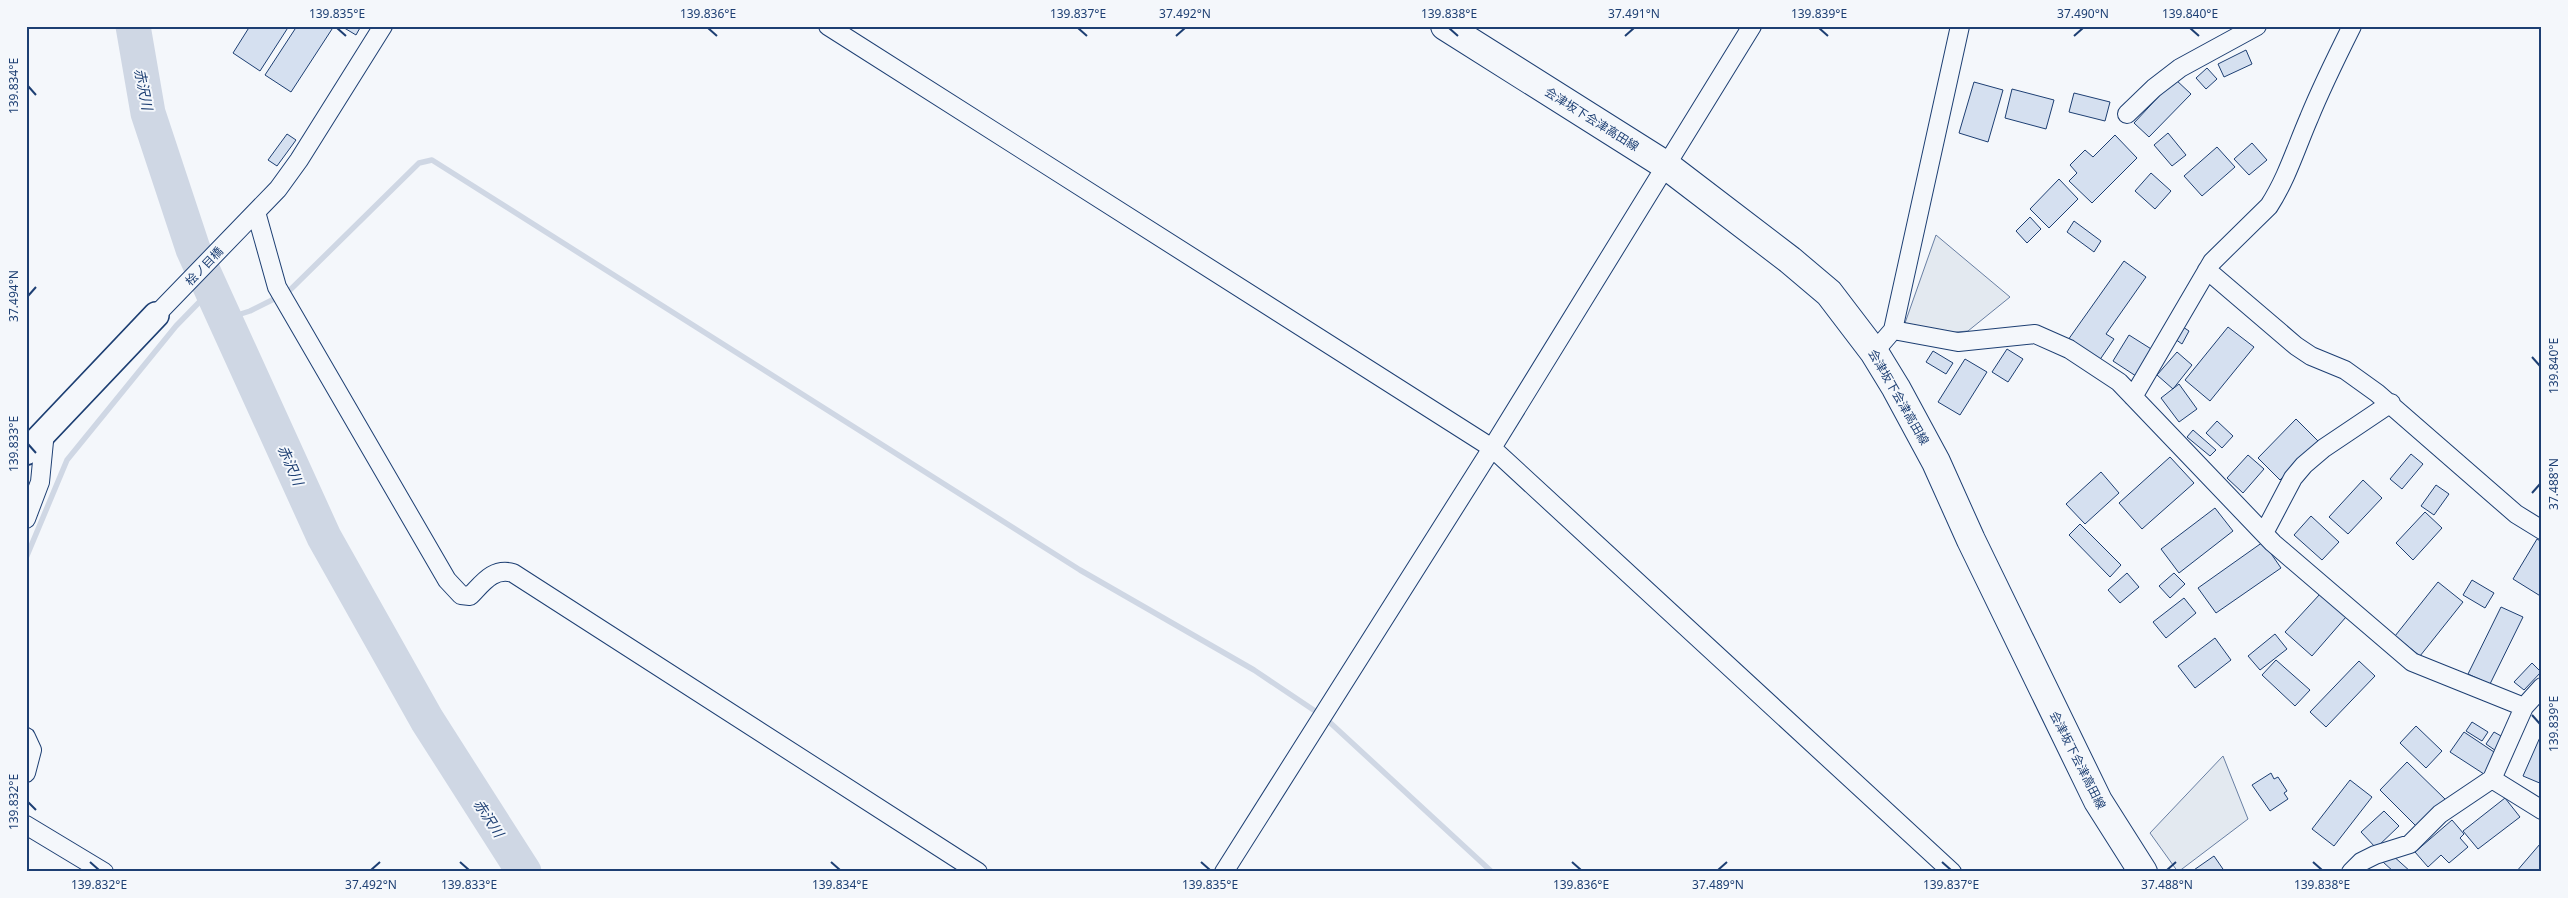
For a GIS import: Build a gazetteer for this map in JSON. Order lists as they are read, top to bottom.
{
  "streets": {
    "main road": ["会津坂下会津高田線"],
    "street": ["桧ノ目橋"]
  },
  "water": ["赤沢川"],
  "coordinates": [
    "139.835°E",
    "139.836°E",
    "139.837°E",
    "37.492°N",
    "139.838°E",
    "37.491°N",
    "139.839°E",
    "37.490°N",
    "139.840°E",
    "139.834°E",
    "37.494°N",
    "139.833°E",
    "37.488°N",
    "139.832°E",
    "37.489°N"
  ]
}
